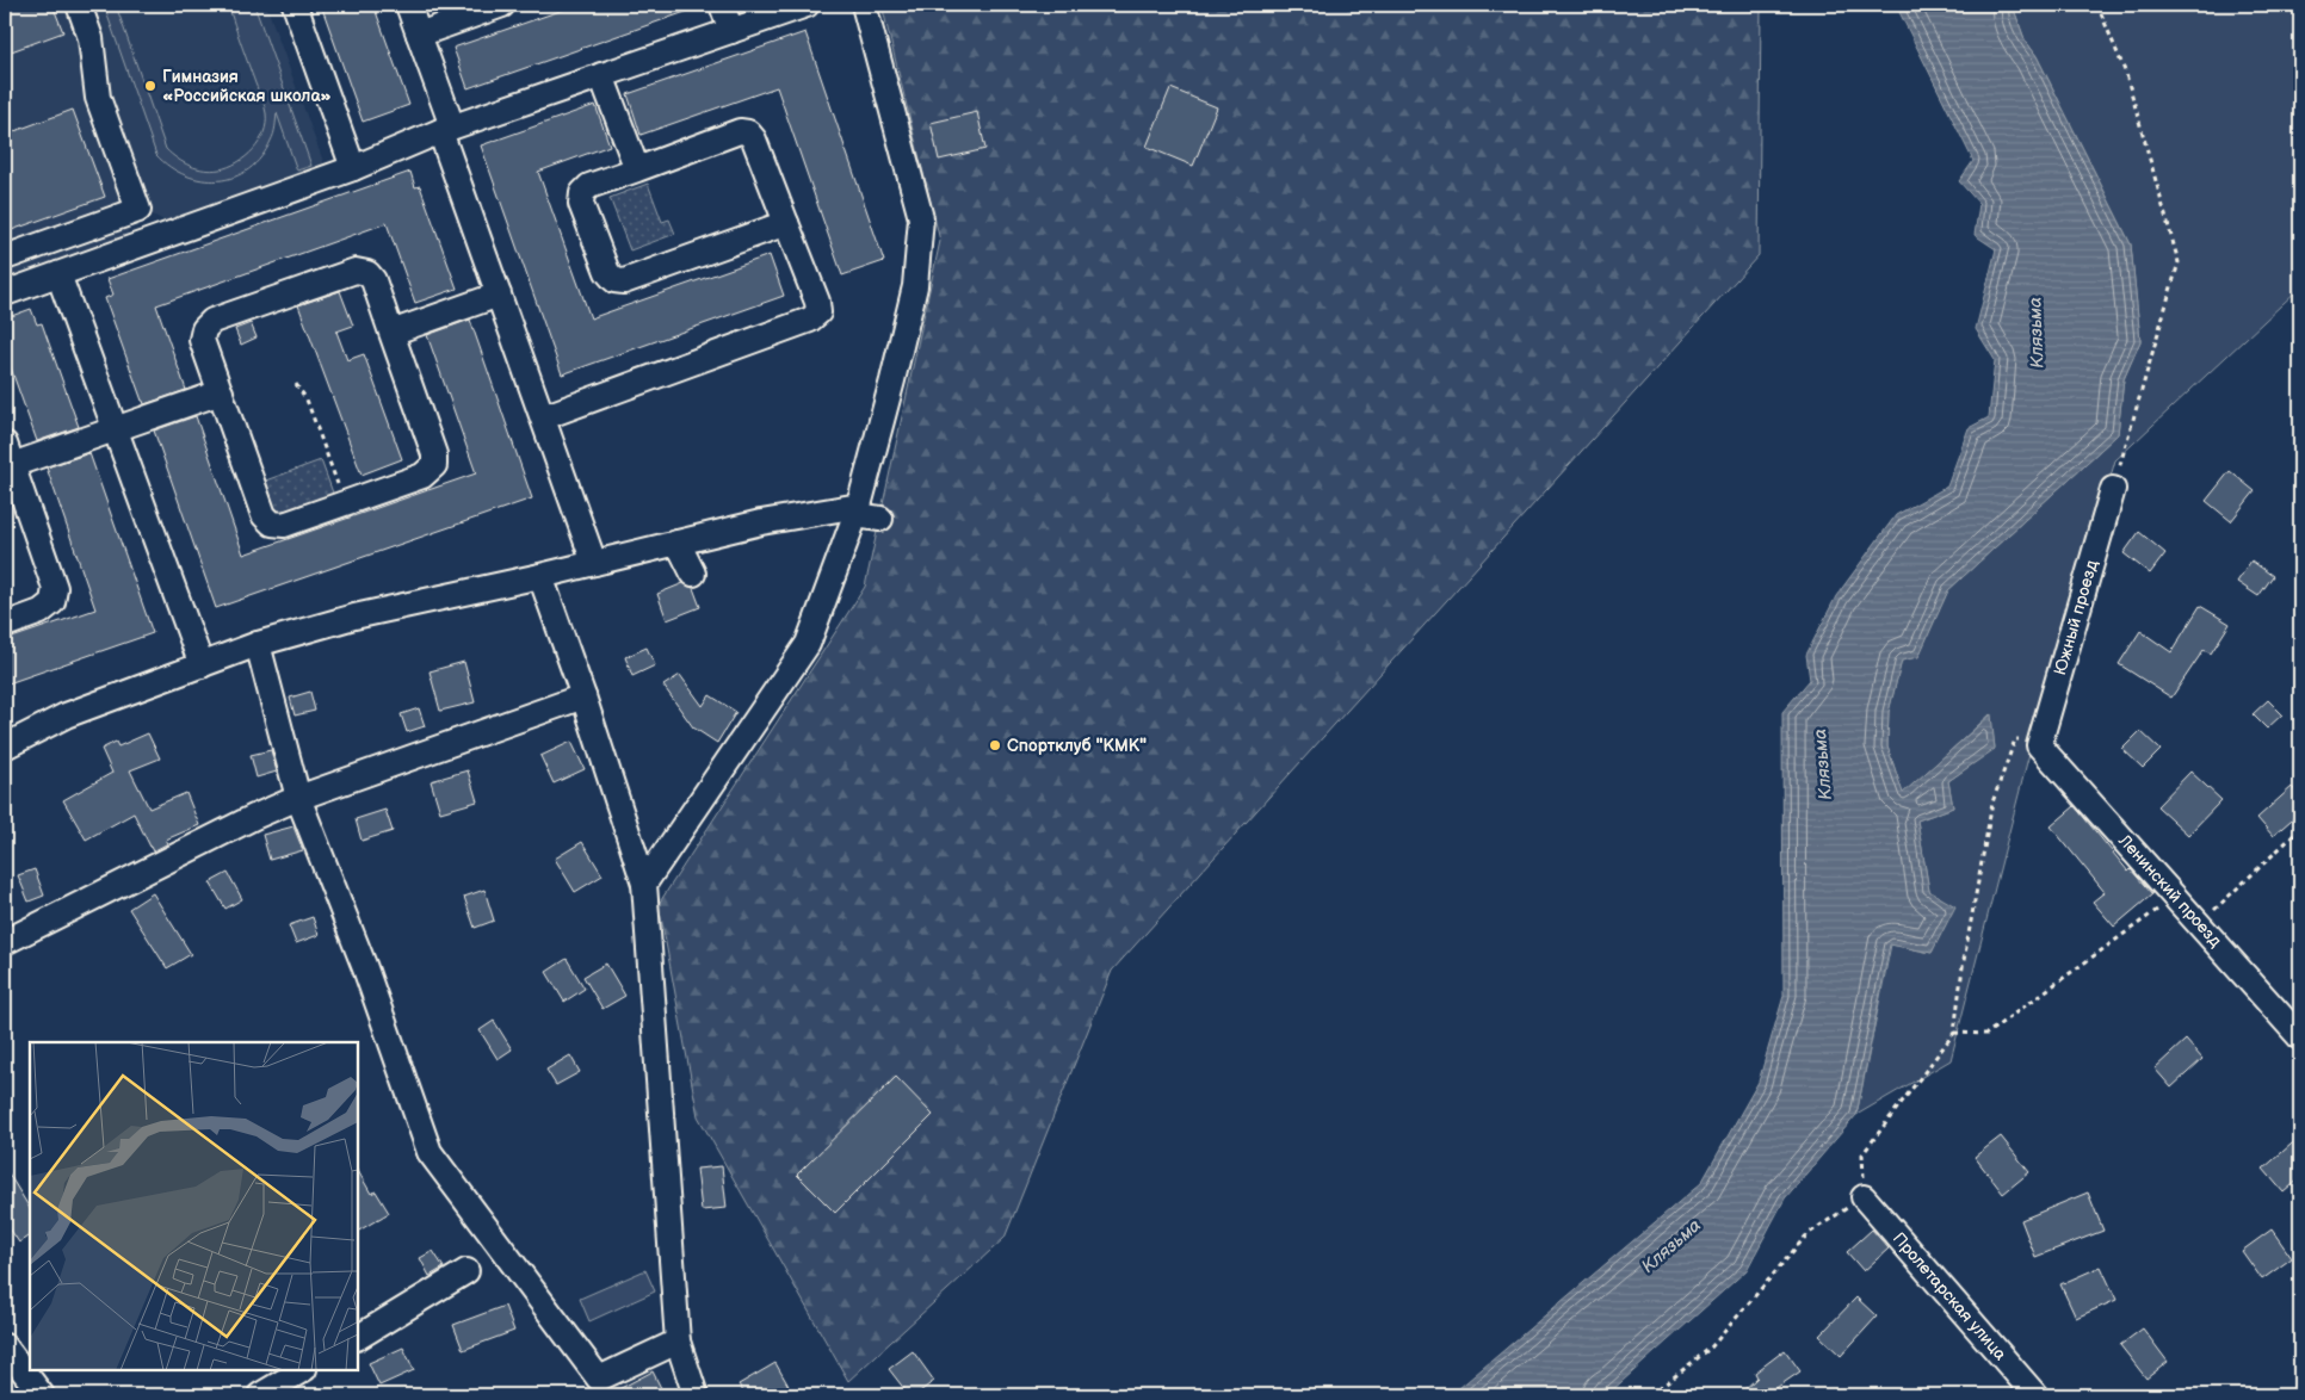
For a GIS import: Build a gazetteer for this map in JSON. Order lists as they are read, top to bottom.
{
  "streets": {
    "street": ["Южный проезд", "Ленинский проезд", "Пролетарская улица"]
  },
  "crossings": [
    ["Южный проезд", "Ленинский проезд"]
  ],
  "water": ["Клязьма"],
  "places": ["Гимназия «Российская школа»", "Спортклуб \"КМК\""]
}
